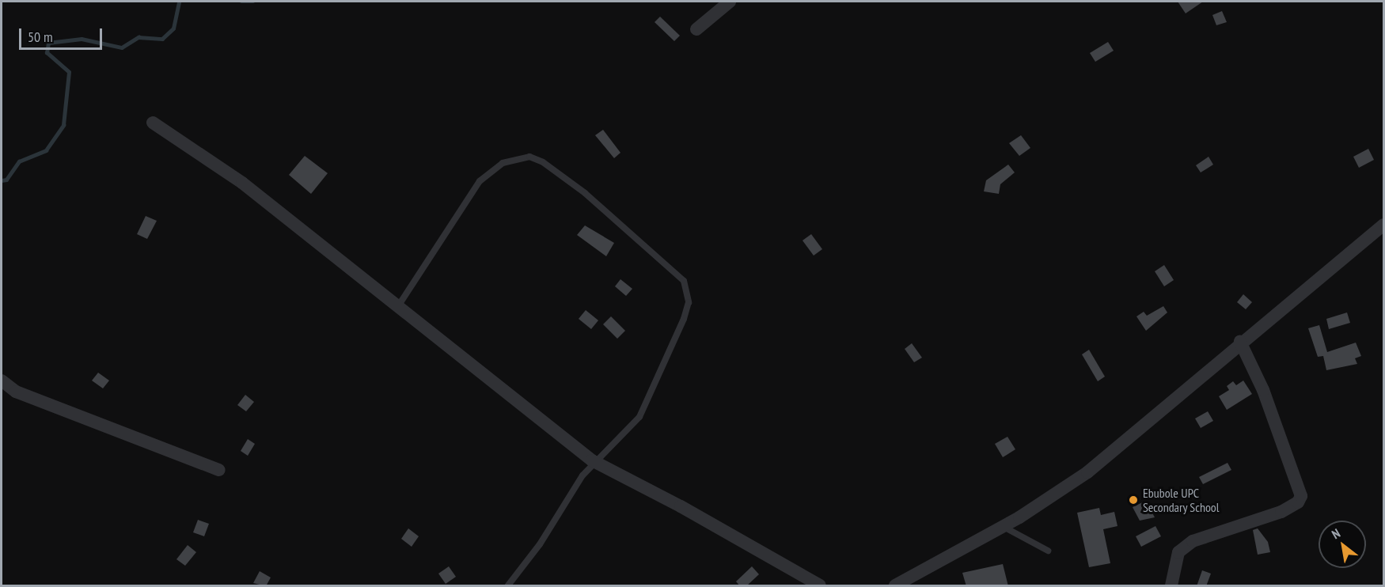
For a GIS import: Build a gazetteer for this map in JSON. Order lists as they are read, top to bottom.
{
  "places": ["Ebubole UPC Secondary School"],
  "scale_bar": "50 m",
  "north": "top left"
}
